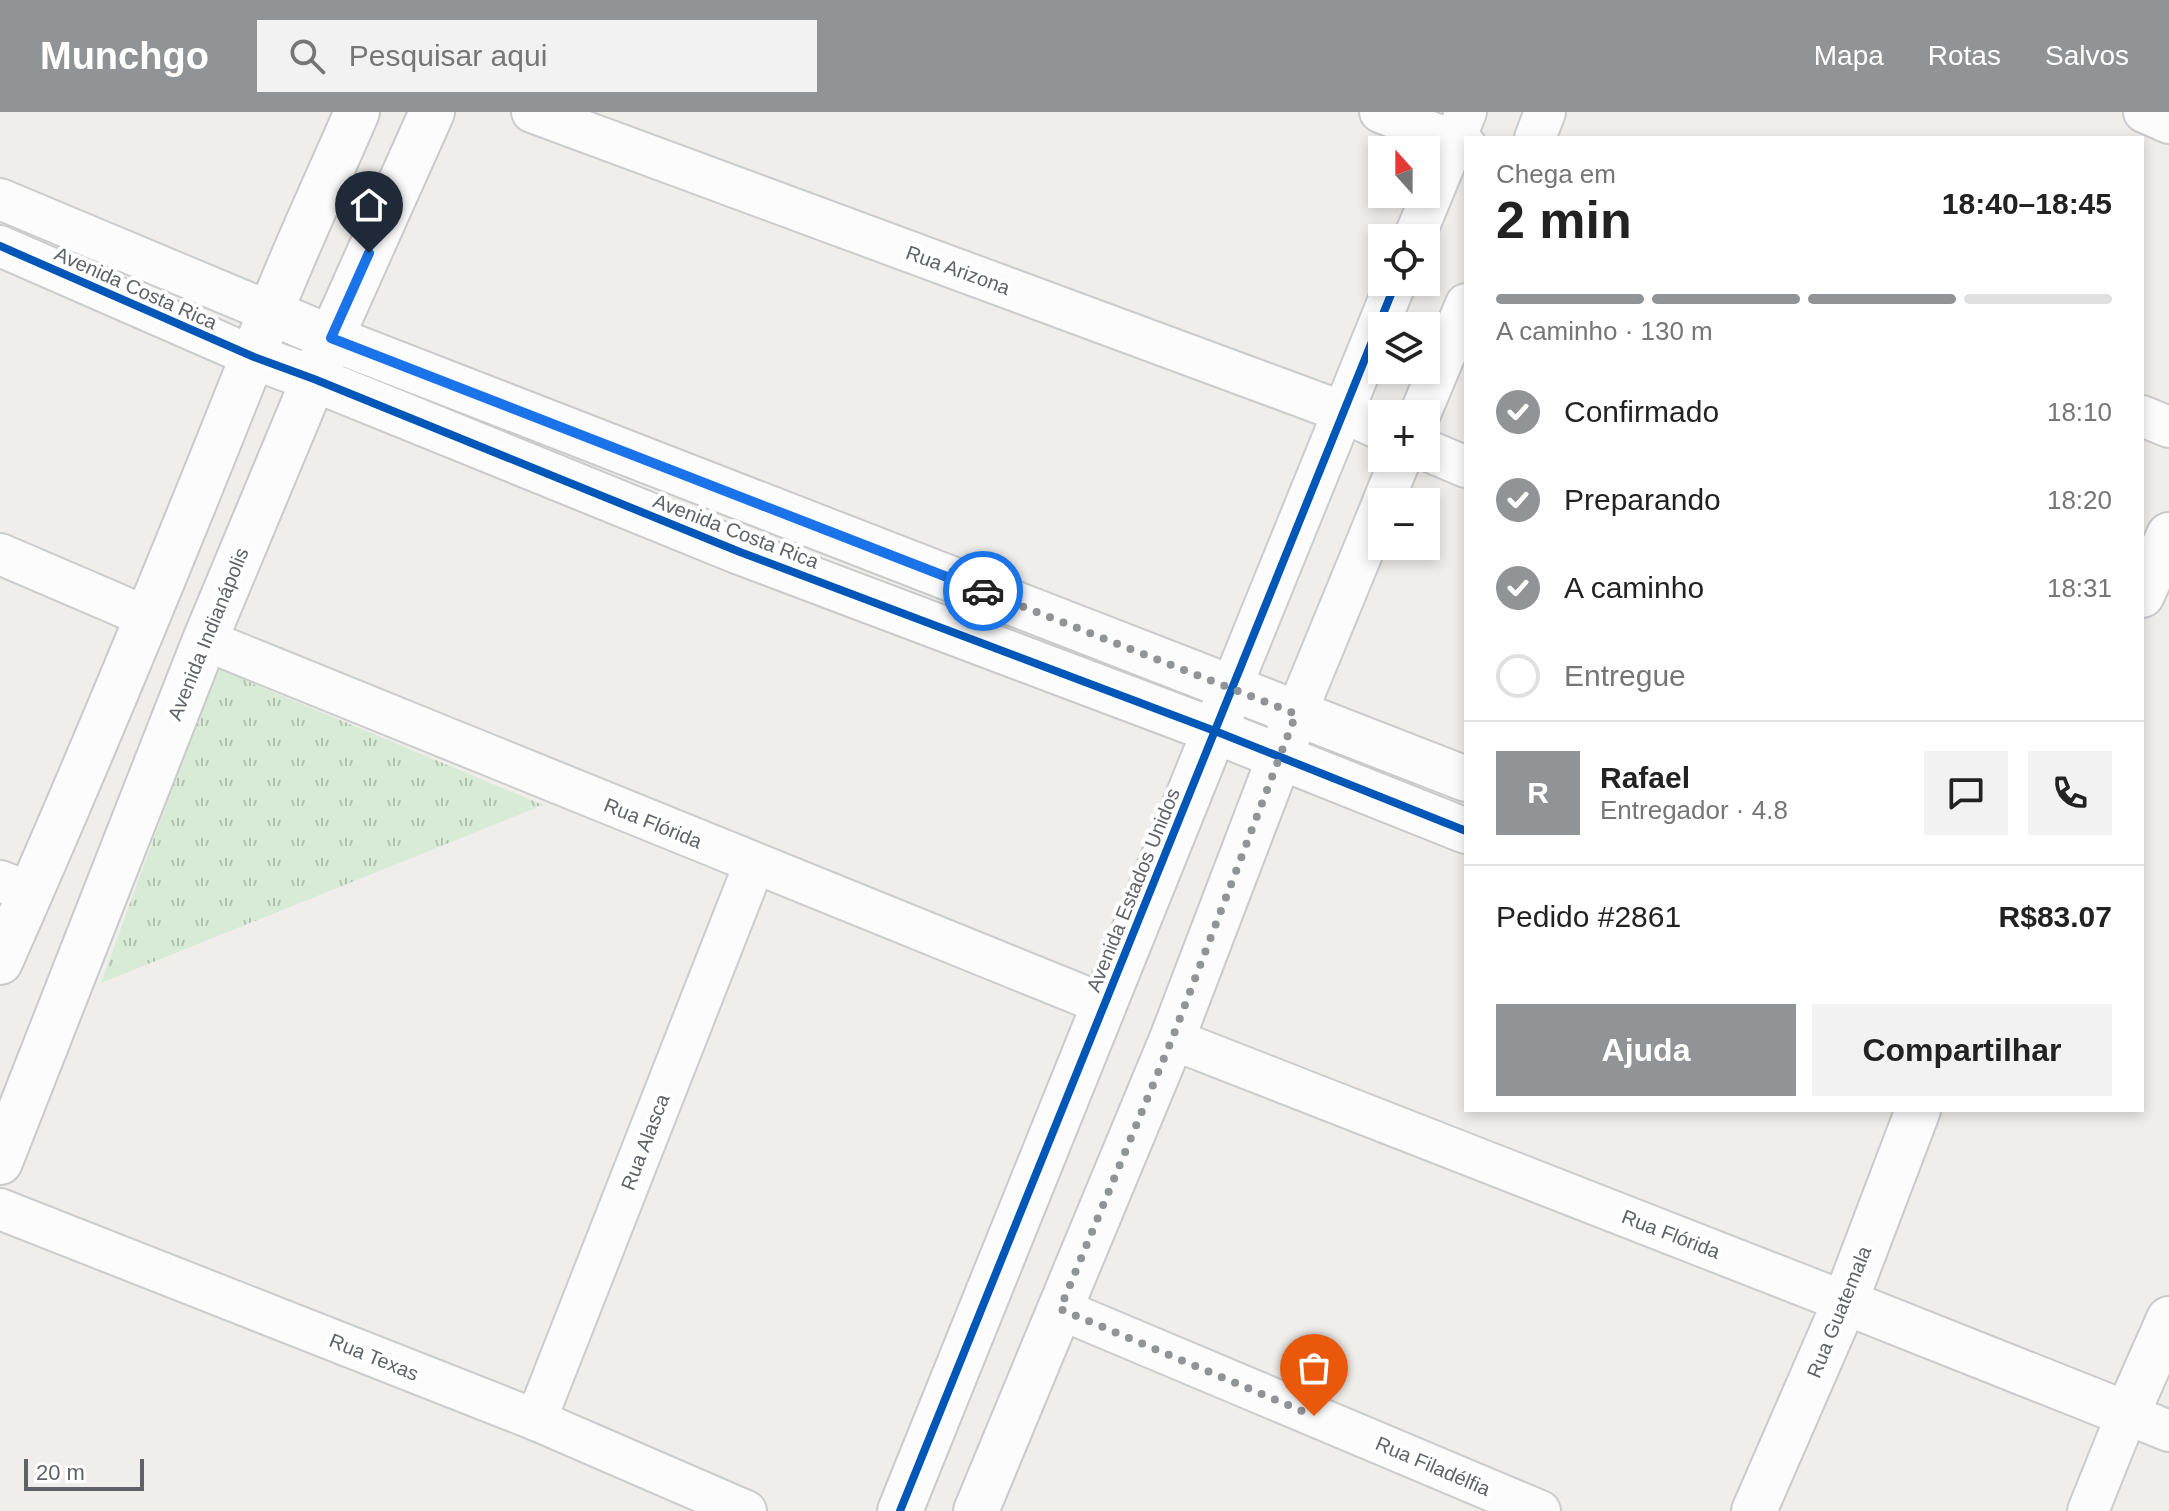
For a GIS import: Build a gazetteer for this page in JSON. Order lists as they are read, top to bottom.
{
  "streets": {
    "street": [
      "Rua Arizona",
      "Avenida Costa Rica",
      "Avenida Indianápolis",
      "Rua Flórida",
      "Avenida Estados Unidos",
      "Rua Alasca",
      "Rua Guatemala",
      "Rua Texas",
      "Rua Filadélfia"
    ]
  },
  "crossings": [
    ["Rua Arizona", "Avenida Estados Unidos"],
    ["Avenida Costa Rica", "Avenida Indianápolis"],
    ["Avenida Costa Rica", "Avenida Estados Unidos"],
    ["Avenida Indianápolis", "Rua Flórida"],
    ["Rua Flórida", "Avenida Estados Unidos"],
    ["Rua Flórida", "Rua Alasca"],
    ["Rua Flórida", "Rua Guatemala"],
    ["Rua Alasca", "Rua Texas"]
  ],
  "scale_bar": "20 m",
  "north": "top",
  "page": {
    "header": "Munchgo",
    "search": "Pesquisar aqui",
    "nav": ["Mapa", "Rotas", "Salvos"],
    "map_buttons": ["+", "−"],
    "heading": ["2 min", "Chega em", "18:40–18:45"],
    "panel": [
      "Rafael",
      "Entregador · 4.8",
      "Pedido #2861",
      "R$83.07"
    ],
    "bar": "A caminho · 130 m",
    "list": [
      ["Confirmado", "18:10"],
      ["Preparando", "18:20"],
      ["A caminho", "18:31"],
      "Entregue"
    ],
    "round": "R",
    "buttons": ["Ajuda", "Compartilhar"],
    "scale": "20 m"
  }
}
